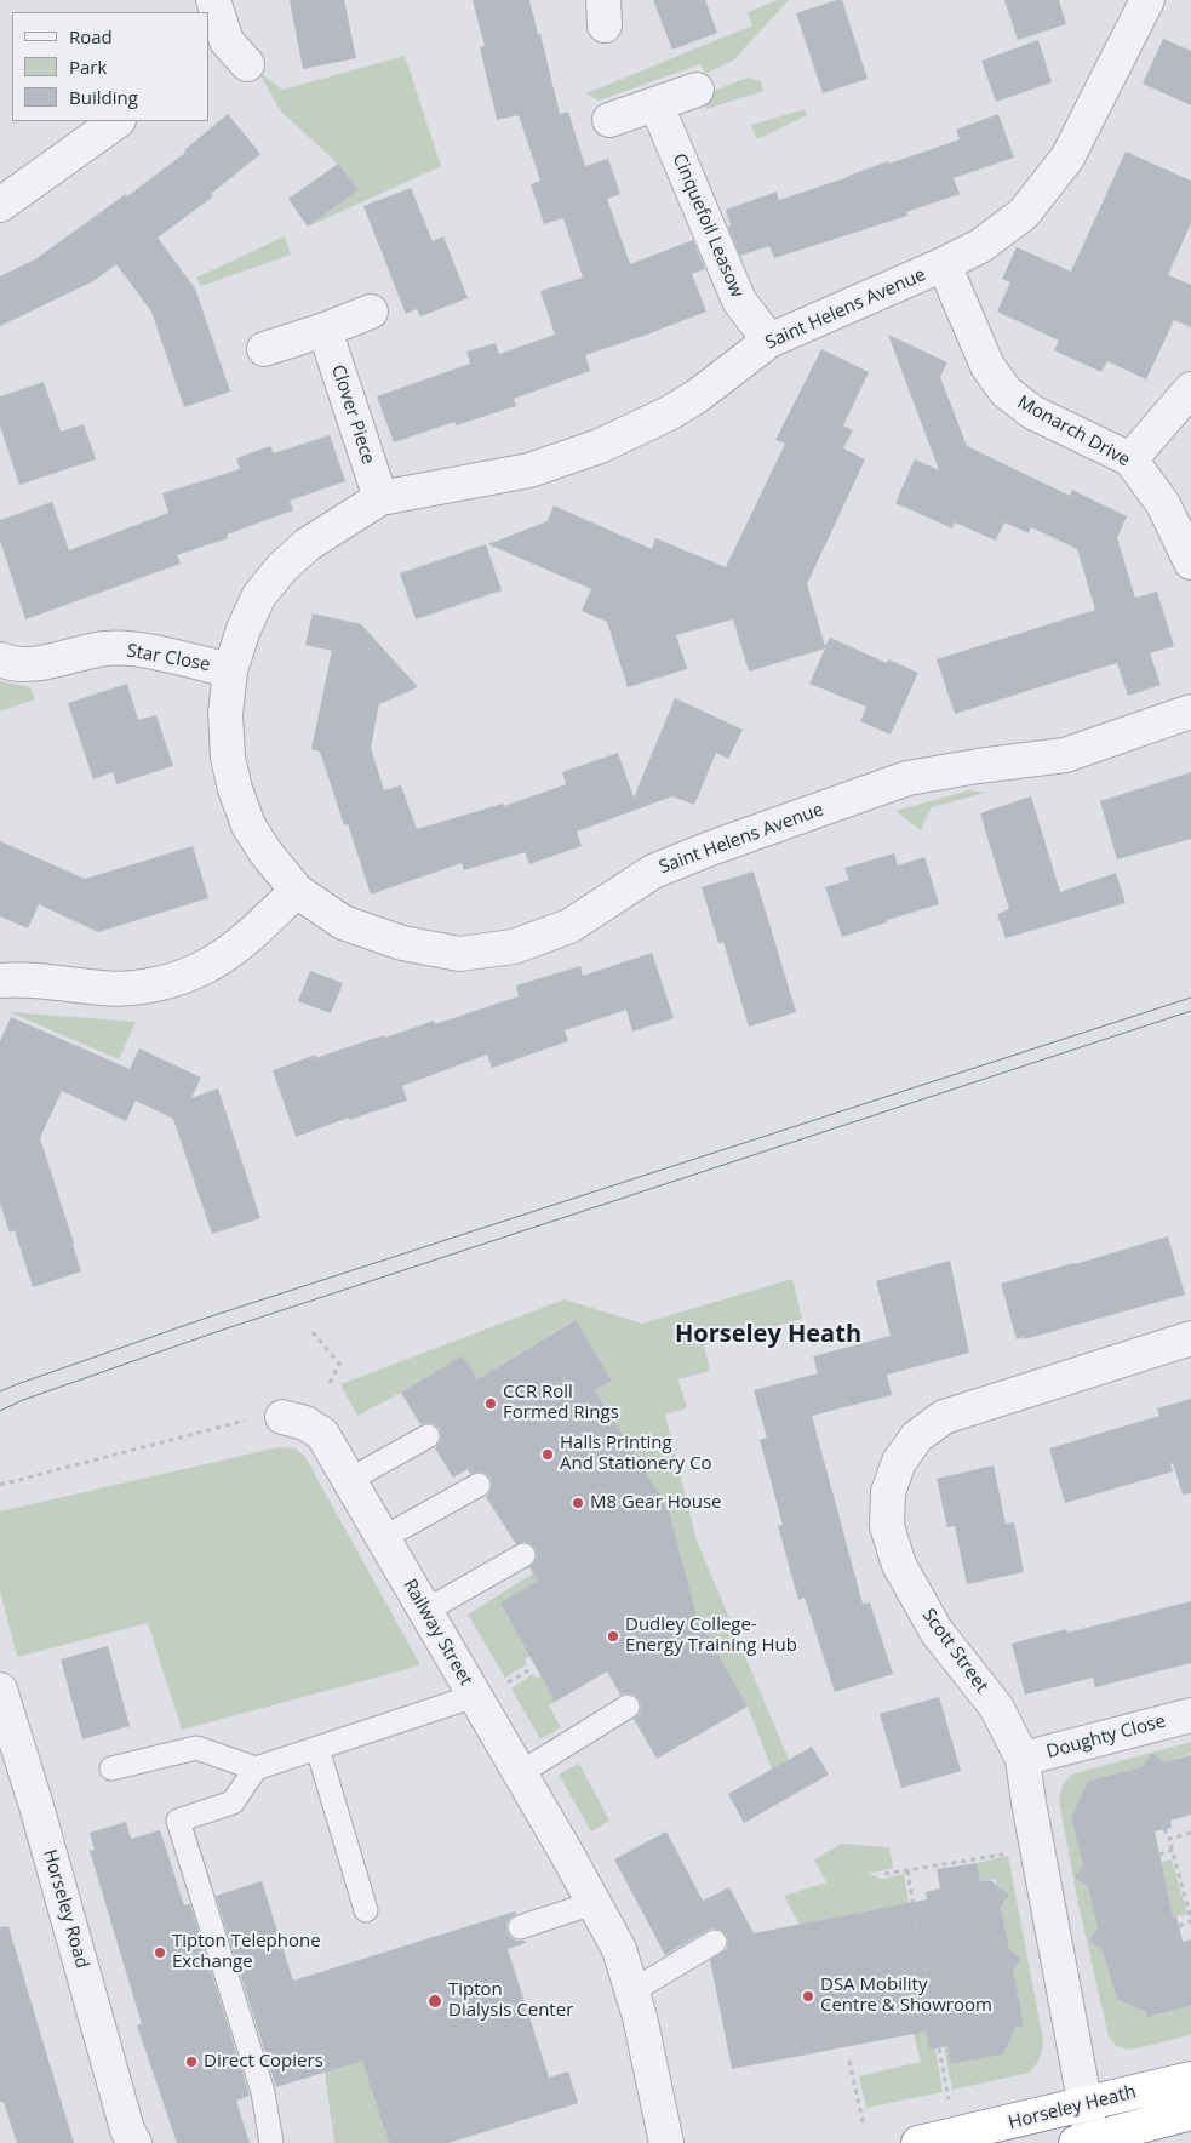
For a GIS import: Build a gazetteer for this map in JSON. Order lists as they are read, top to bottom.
{
  "streets": {
    "highway": ["Horseley Heath"],
    "street": [
      "Cinquefoil Leasow",
      "Saint Helens Avenue",
      "Clover Piece",
      "Monarch Drive",
      "Star Close",
      "Railway Street",
      "Scott Street",
      "Doughty Close",
      "Horseley Road"
    ]
  },
  "crossings": [
    ["Cinquefoil Leasow", "Saint Helens Avenue"],
    ["Saint Helens Avenue", "Clover Piece"],
    ["Saint Helens Avenue", "Monarch Drive"],
    ["Saint Helens Avenue", "Star Close"],
    ["Scott Street", "Doughty Close"],
    ["Scott Street", "Horseley Heath"]
  ],
  "districts": ["Horseley Heath"],
  "places": [
    "CCR Roll Formed Rings",
    "Halls Printing And Stationery Co",
    "M8 Gear House",
    "Dudley College- Energy Training Hub",
    "Tipton Telephone Exchange",
    "DSA Mobility Centre & Showroom",
    "Tipton Dialysis Center",
    "Direct Copiers"
  ],
  "legend": ["Road", "Park", "Building"]
}
